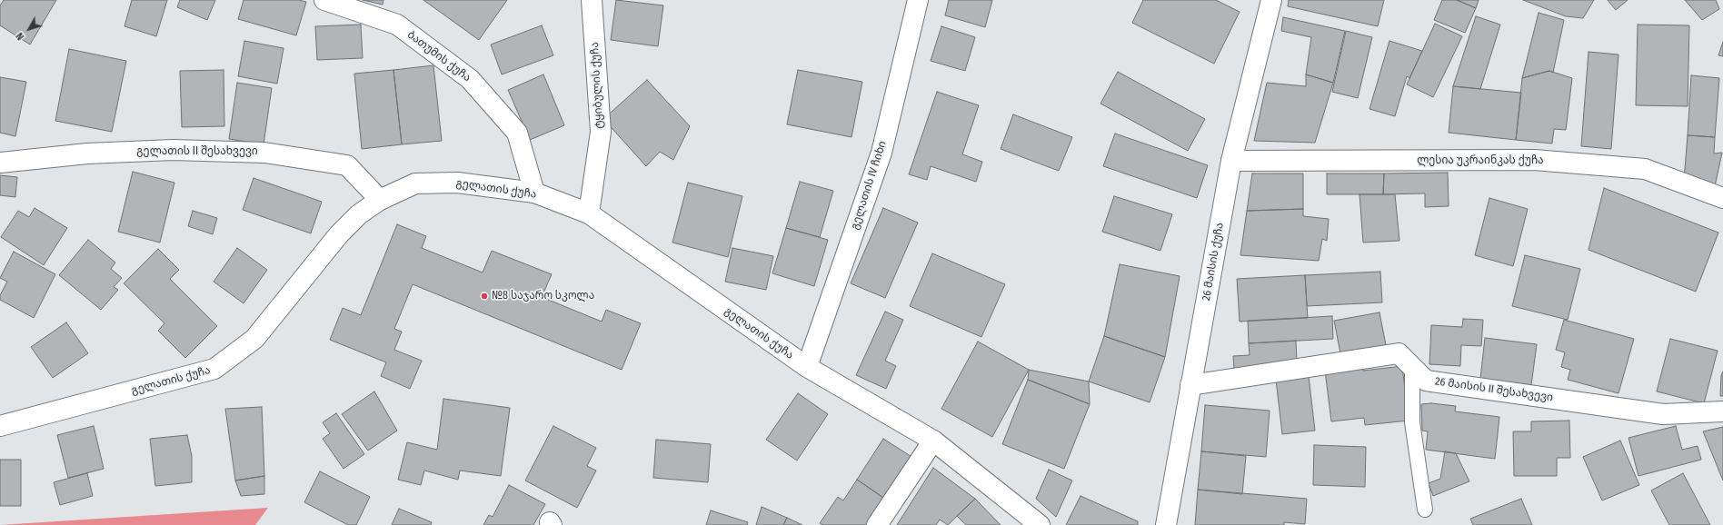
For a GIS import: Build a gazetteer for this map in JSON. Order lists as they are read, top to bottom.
{
  "streets": {
    "street": [
      "ბათუმის ქუჩა",
      "ტყიბულის ქუჩა",
      "გელათის II შესახვევი",
      "ლესია უკრაინკას ქუჩა",
      "გელათის IV ჩიხი",
      "გელათის ქუჩა",
      "26 მაისის ქუჩა",
      "26 მაისის II შესახვევი"
    ]
  },
  "crossings": [
    ["ბათუმის ქუჩა", "გელათის ქუჩა"],
    ["ტყიბულის ქუჩა", "გელათის ქუჩა"],
    ["გელათის II შესახვევი", "გელათის ქუჩა"],
    ["ლესია უკრაინკას ქუჩა", "26 მაისის ქუჩა"],
    ["გელათის IV ჩიხი", "გელათის ქუჩა"],
    ["26 მაისის ქუჩა", "26 მაისის II შესახვევი"]
  ],
  "places": ["№8 საჯარო სკოლა"],
  "north": "bottom left"
}
